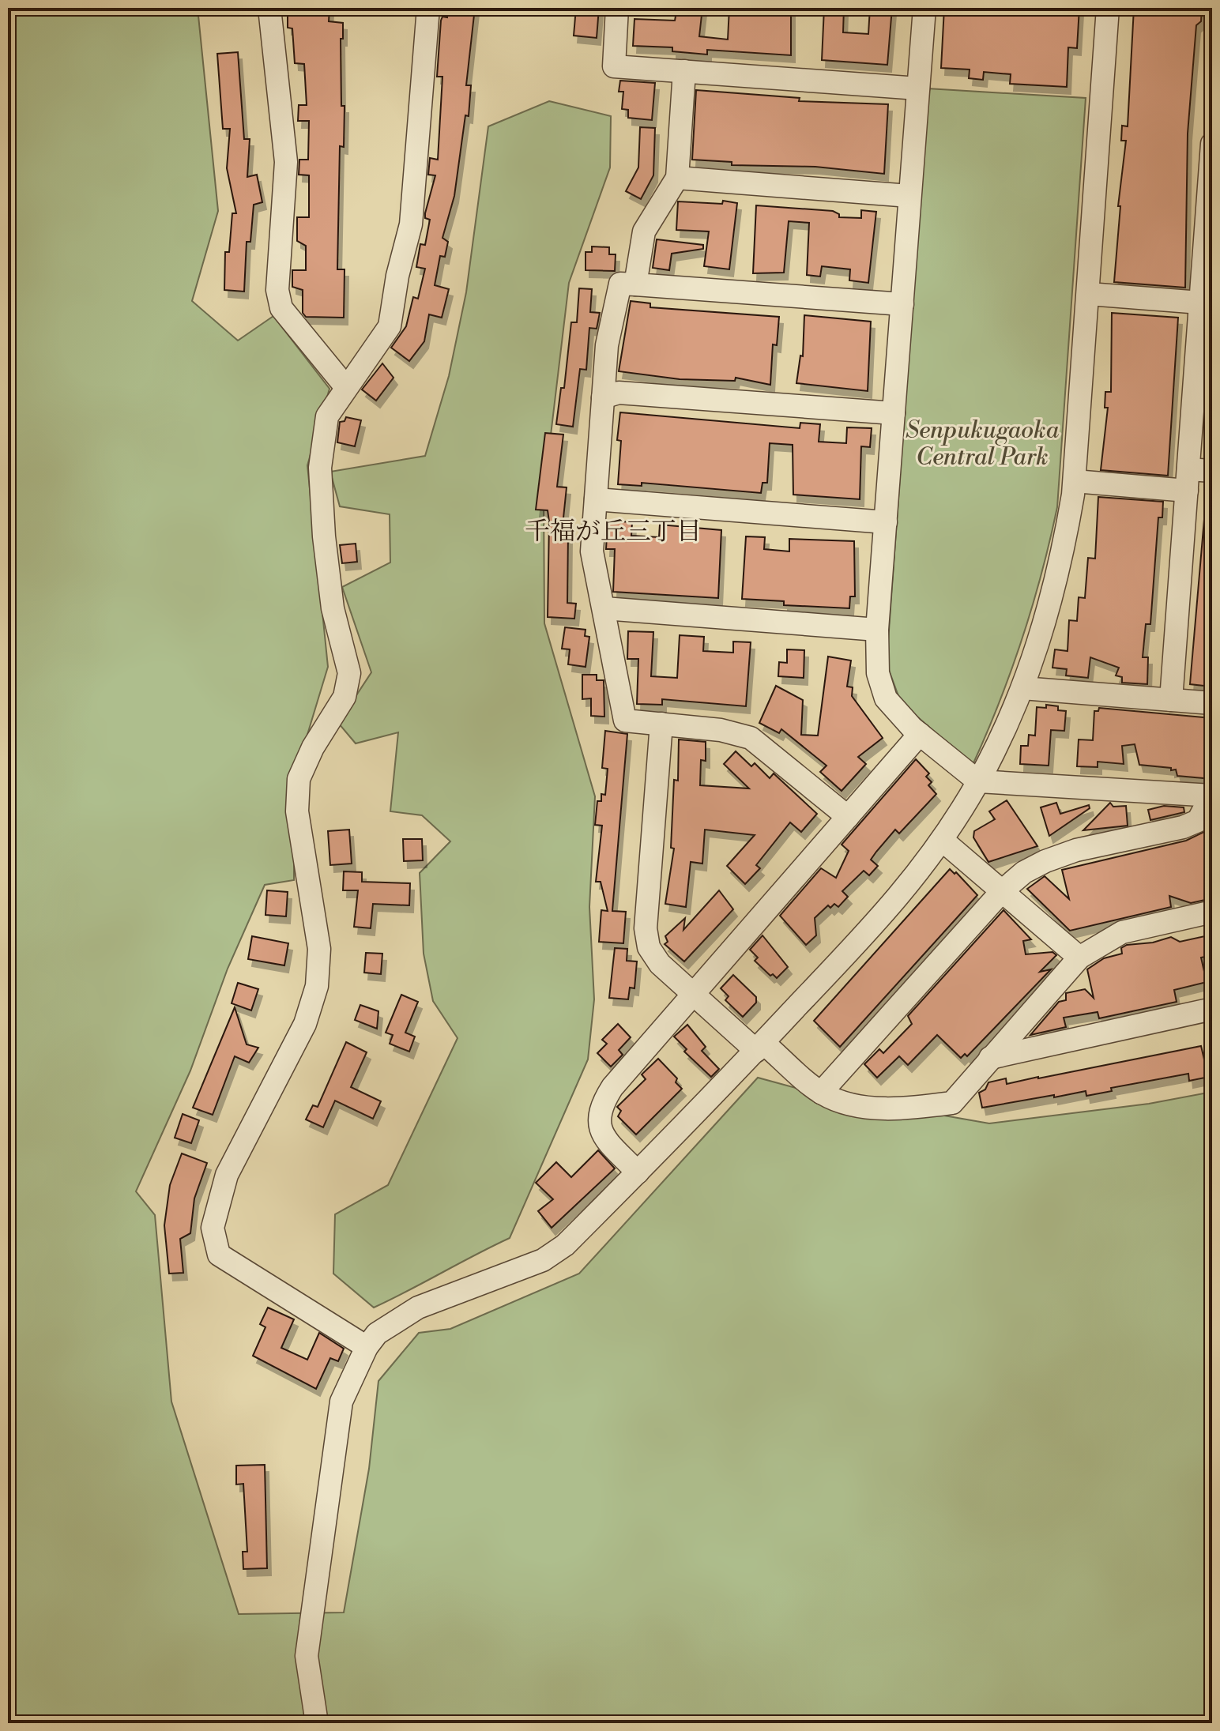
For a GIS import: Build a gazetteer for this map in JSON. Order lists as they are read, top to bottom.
{
  "districts": ["千福が丘三丁目"],
  "parks": ["Senpukugaoka Central Park"]
}
